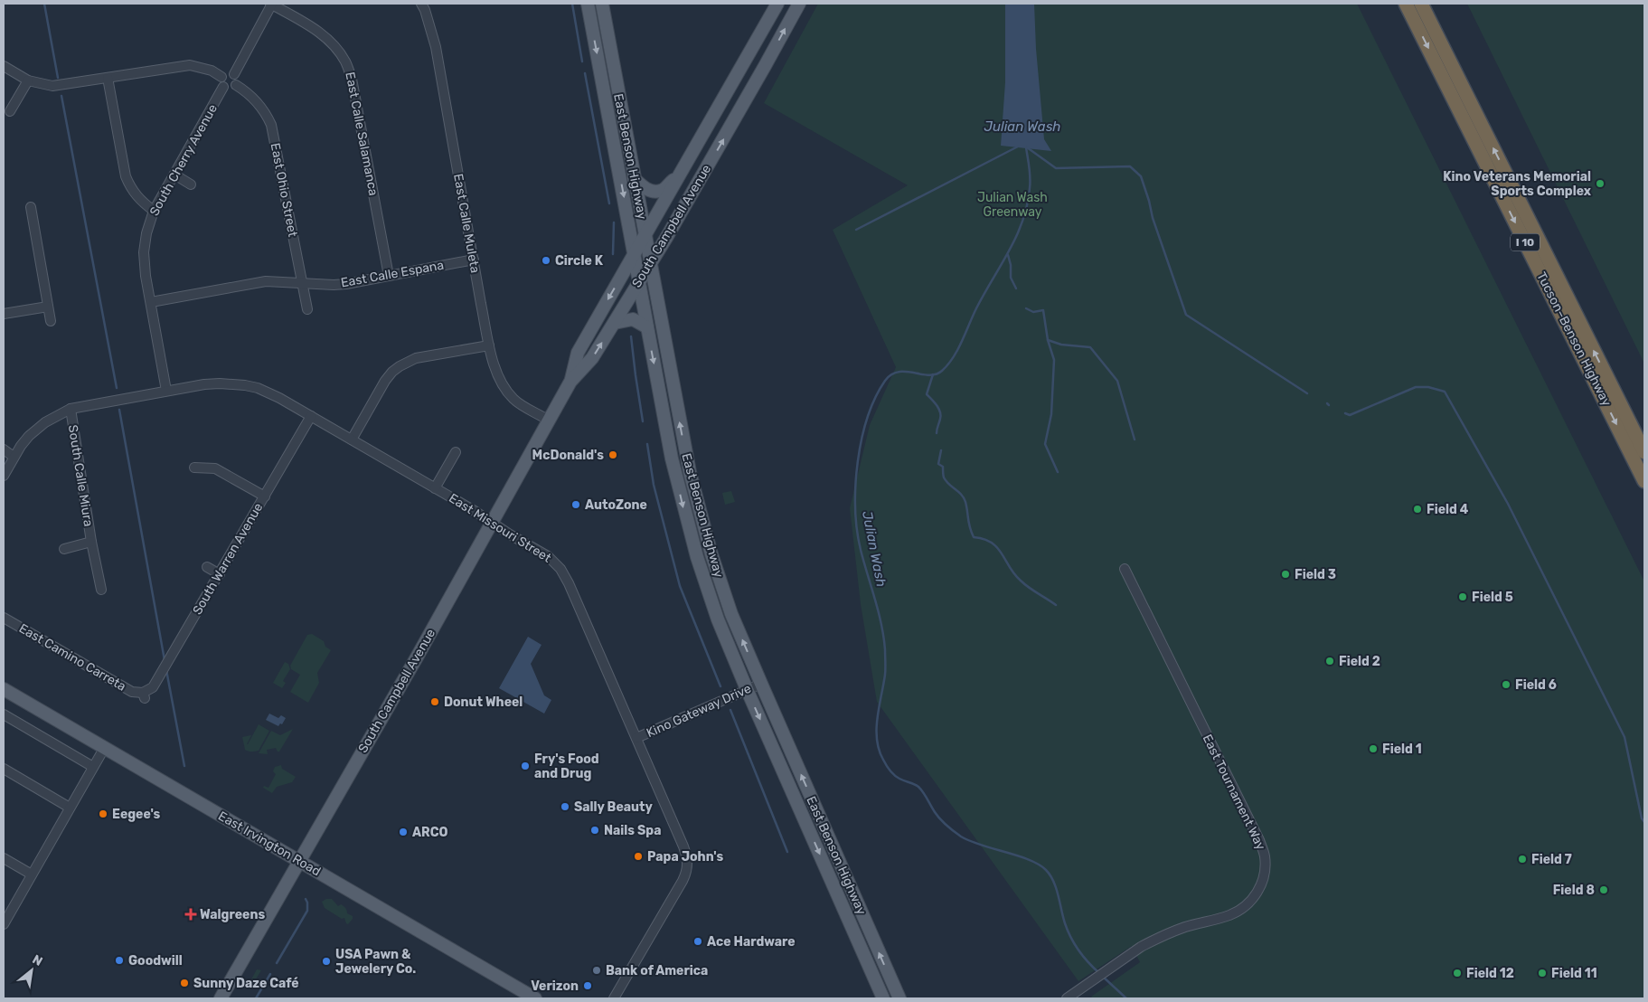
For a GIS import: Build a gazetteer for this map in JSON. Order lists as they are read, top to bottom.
{
  "streets": {
    "highway": ["I 10", "Tucson–Benson Highway"],
    "main road": ["East Benson Highway", "South Campbell Avenue", "East Irvington Road"],
    "street": [
      "East Calle Salamanca",
      "South Cherry Avenue",
      "East Ohio Street",
      "East Calle Muleta",
      "East Calle Espana",
      "South Calle Miura",
      "East Missouri Street",
      "South Warren Avenue",
      "East Camino Carreta",
      "Kino Gateway Drive",
      "East Tournament Way"
    ]
  },
  "crossings": [
    ["East Calle Salamanca", "East Calle Espana"],
    ["East Benson Highway", "South Campbell Avenue"],
    ["East Benson Highway", "Kino Gateway Drive"],
    ["South Cherry Avenue", "East Ohio Street"],
    ["South Cherry Avenue", "East Calle Espana"],
    ["South Cherry Avenue", "East Missouri Street"],
    ["East Ohio Street", "East Calle Espana"],
    ["East Calle Muleta", "South Campbell Avenue"],
    ["East Calle Muleta", "East Calle Espana"],
    ["South Campbell Avenue", "East Missouri Street"],
    ["South Campbell Avenue", "East Irvington Road"],
    ["East Missouri Street", "South Warren Avenue"],
    ["East Missouri Street", "Kino Gateway Drive"],
    ["South Warren Avenue", "East Camino Carreta"]
  ],
  "water": ["Julian Wash"],
  "parks": ["Julian Wash Greenway"],
  "places": {
    "other": [
      "Kino Veterans Memorial Sports Complex",
      "Circle K",
      "McDonald's",
      "AutoZone",
      "Field 4",
      "Field 3",
      "Field 5",
      "Field 2",
      "Field 6",
      "Donut Wheel",
      "Field 1",
      "Fry's Food and Drug",
      "Sally Beauty",
      "Eegee's",
      "Nails Spa",
      "ARCO",
      "Papa John's",
      "Field 7",
      "Field 8",
      "Ace Hardware",
      "Goodwill",
      "USA Pawn & Jewelery Co.",
      "Bank of America",
      "Field 12",
      "Field 11",
      "Sunny Daze Café",
      "Verizon"
    ],
    "health": ["Walgreens"]
  },
  "north": "top right"
}
